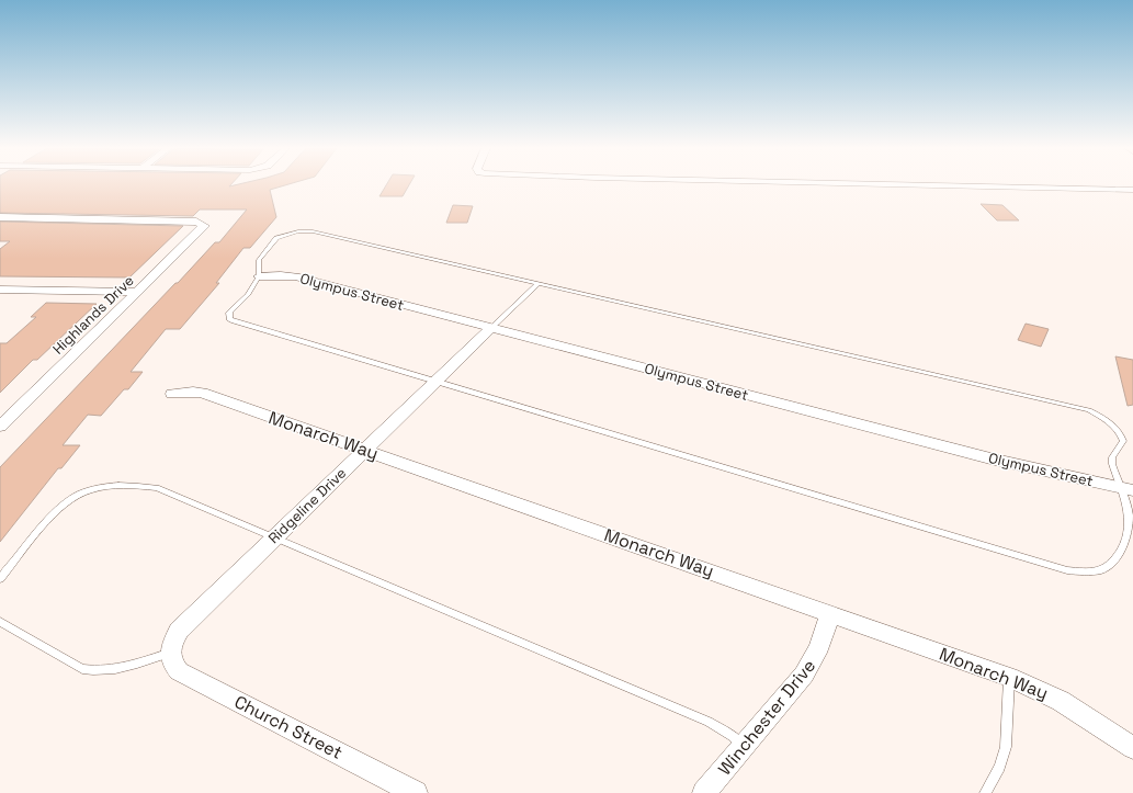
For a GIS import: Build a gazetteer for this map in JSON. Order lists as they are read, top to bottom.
{
  "streets": {
    "street": [
      "Olympus Street",
      "Highlands Drive",
      "Monarch Way",
      "Ridgeline Drive",
      "Winchester Drive",
      "Church Street"
    ]
  },
  "crossings": [
    ["Olympus Street", "Ridgeline Drive"],
    ["Monarch Way", "Ridgeline Drive"],
    ["Monarch Way", "Winchester Drive"],
    ["Ridgeline Drive", "Church Street"]
  ]
}
